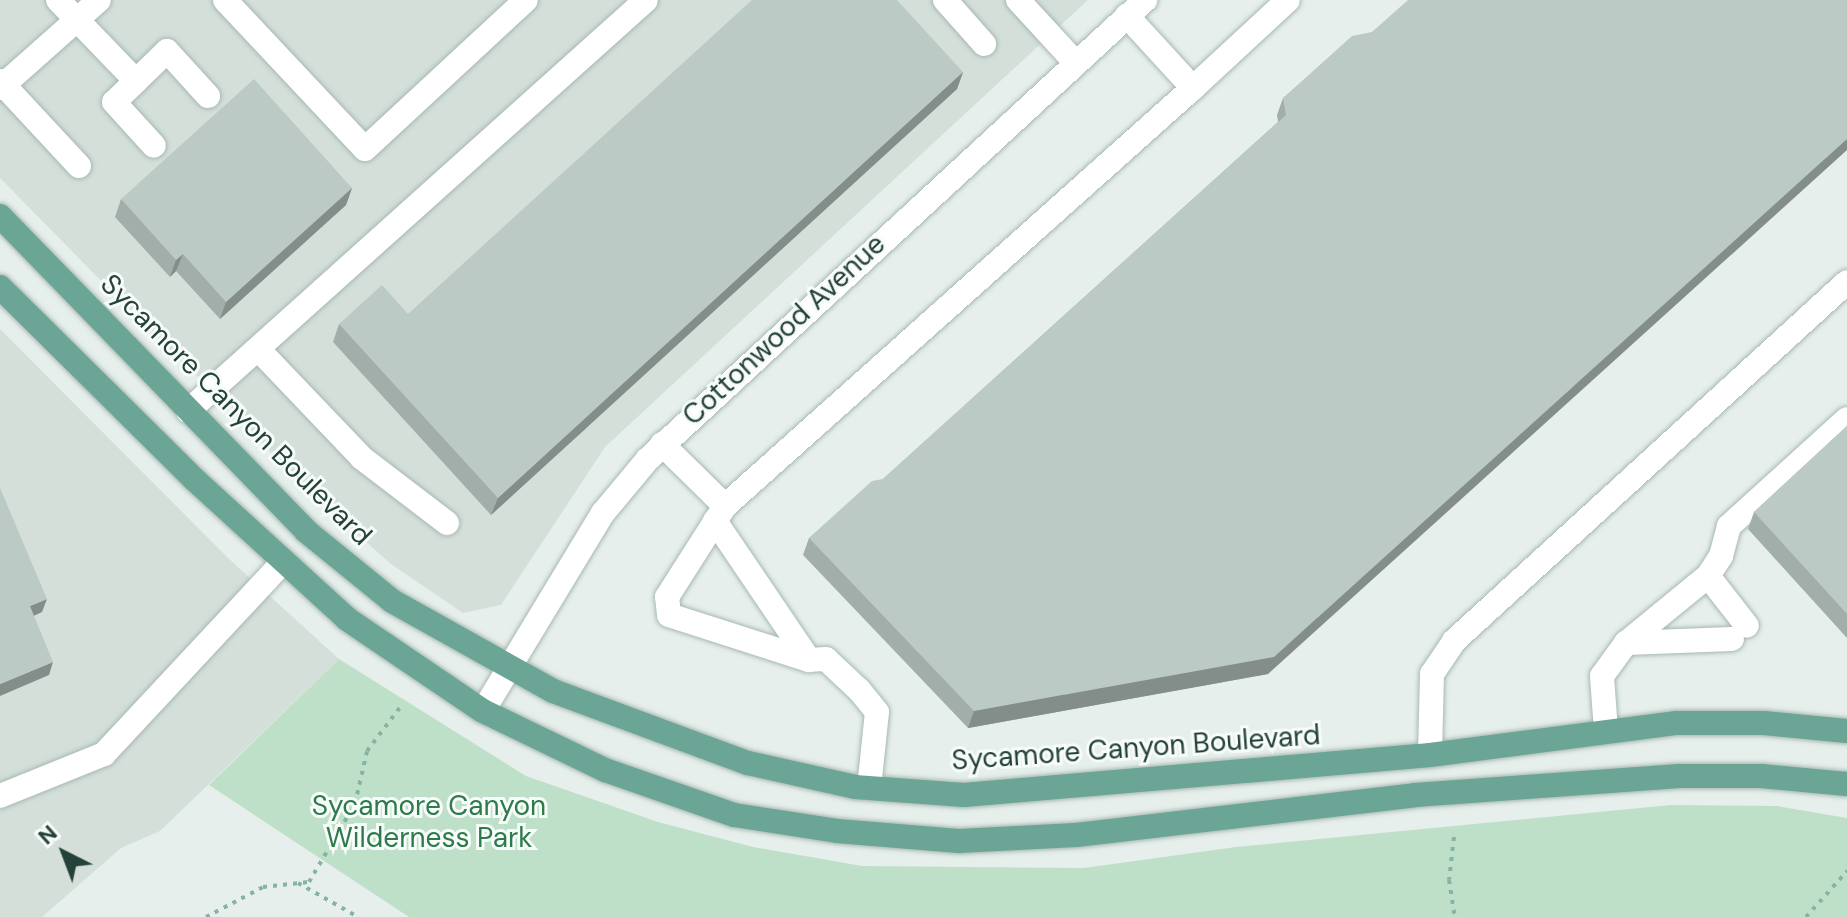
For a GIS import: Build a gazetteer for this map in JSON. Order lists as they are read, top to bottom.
{
  "streets": {
    "main road": ["Sycamore Canyon Boulevard"],
    "street": ["Cottonwood Avenue"]
  },
  "crossings": [
    ["Cottonwood Avenue", "Sycamore Canyon Boulevard"]
  ],
  "parks": ["Sycamore Canyon Wilderness Park"],
  "north": "top left"
}
